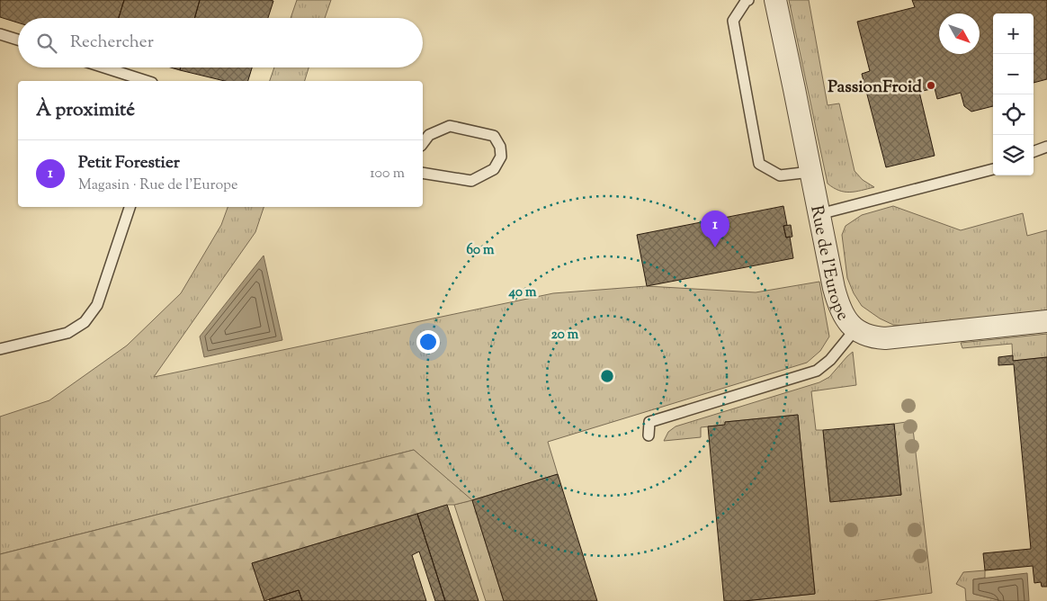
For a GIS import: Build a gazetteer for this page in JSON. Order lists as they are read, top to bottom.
{
  "streets": {
    "street": ["Rue de l'Europe"]
  },
  "places": ["PassionFroid"],
  "north": "bottom right",
  "page": {
    "map_buttons": ["+", "−"],
    "search": "Rechercher",
    "heading": "À proximité",
    "list": [
      {
        "mark": "1",
        "name": "Petit Forestier",
        "note": "Magasin · Rue de l'Europe",
        "value": "100 m"
      }
    ],
    "pins": "1"
  },
  "rings": ["60 m", "40 m", "20 m"]
}
